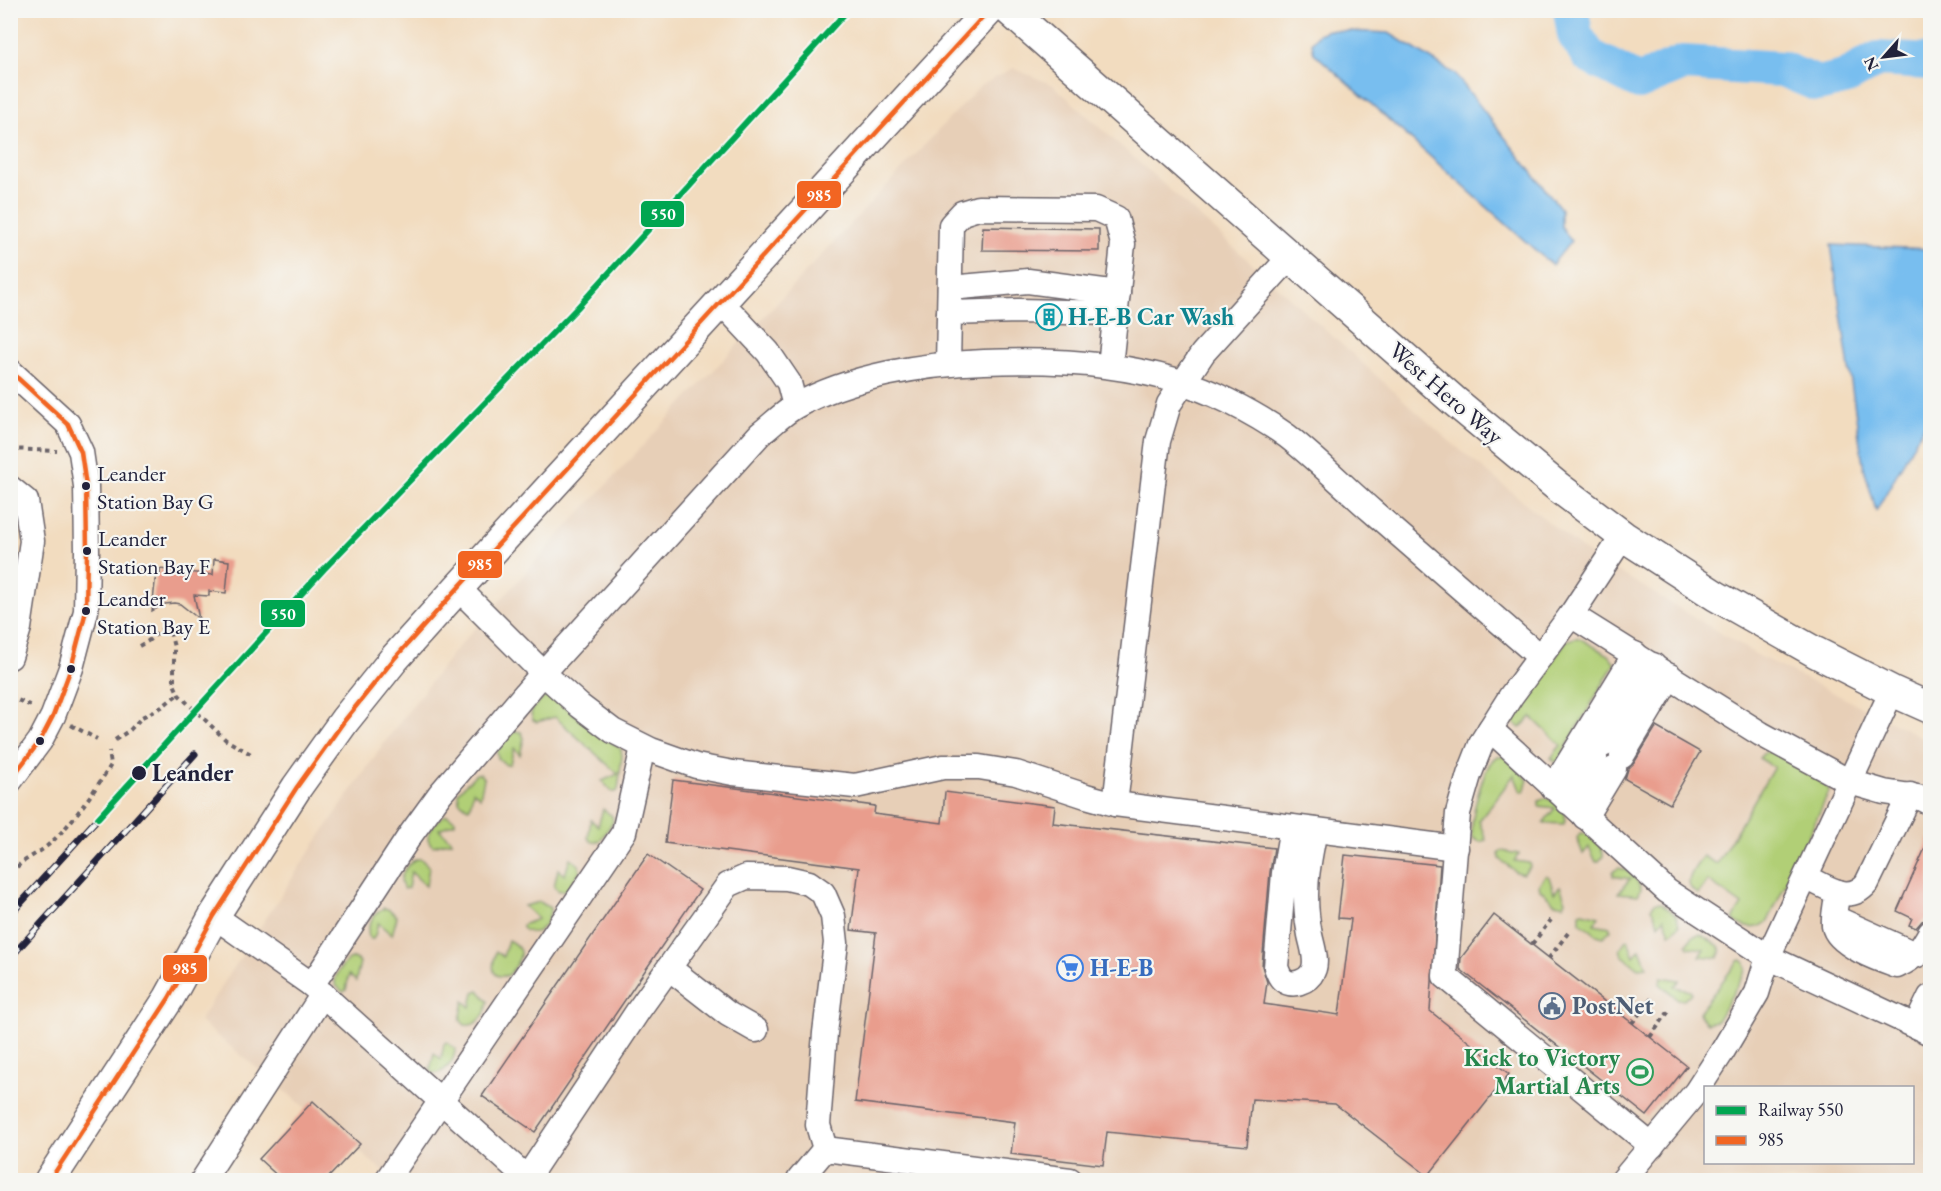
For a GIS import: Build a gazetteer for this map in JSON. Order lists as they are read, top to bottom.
{
  "streets": {
    "main road": ["West Hero Way"]
  },
  "places": {
    "building": ["H-E-B Car Wash"],
    "other": [
      "Leander Station Bay G",
      "Leander Station Bay F",
      "Leander Station Bay E",
      "Leander"
    ],
    "supermarket": ["H-E-B"],
    "public building": ["PostNet"],
    "sports": ["Kick to Victory Martial Arts"]
  },
  "lines": ["rail line 550", "transit line 985"],
  "legend": ["Railway 550", "985"],
  "north": "bottom left"
}
